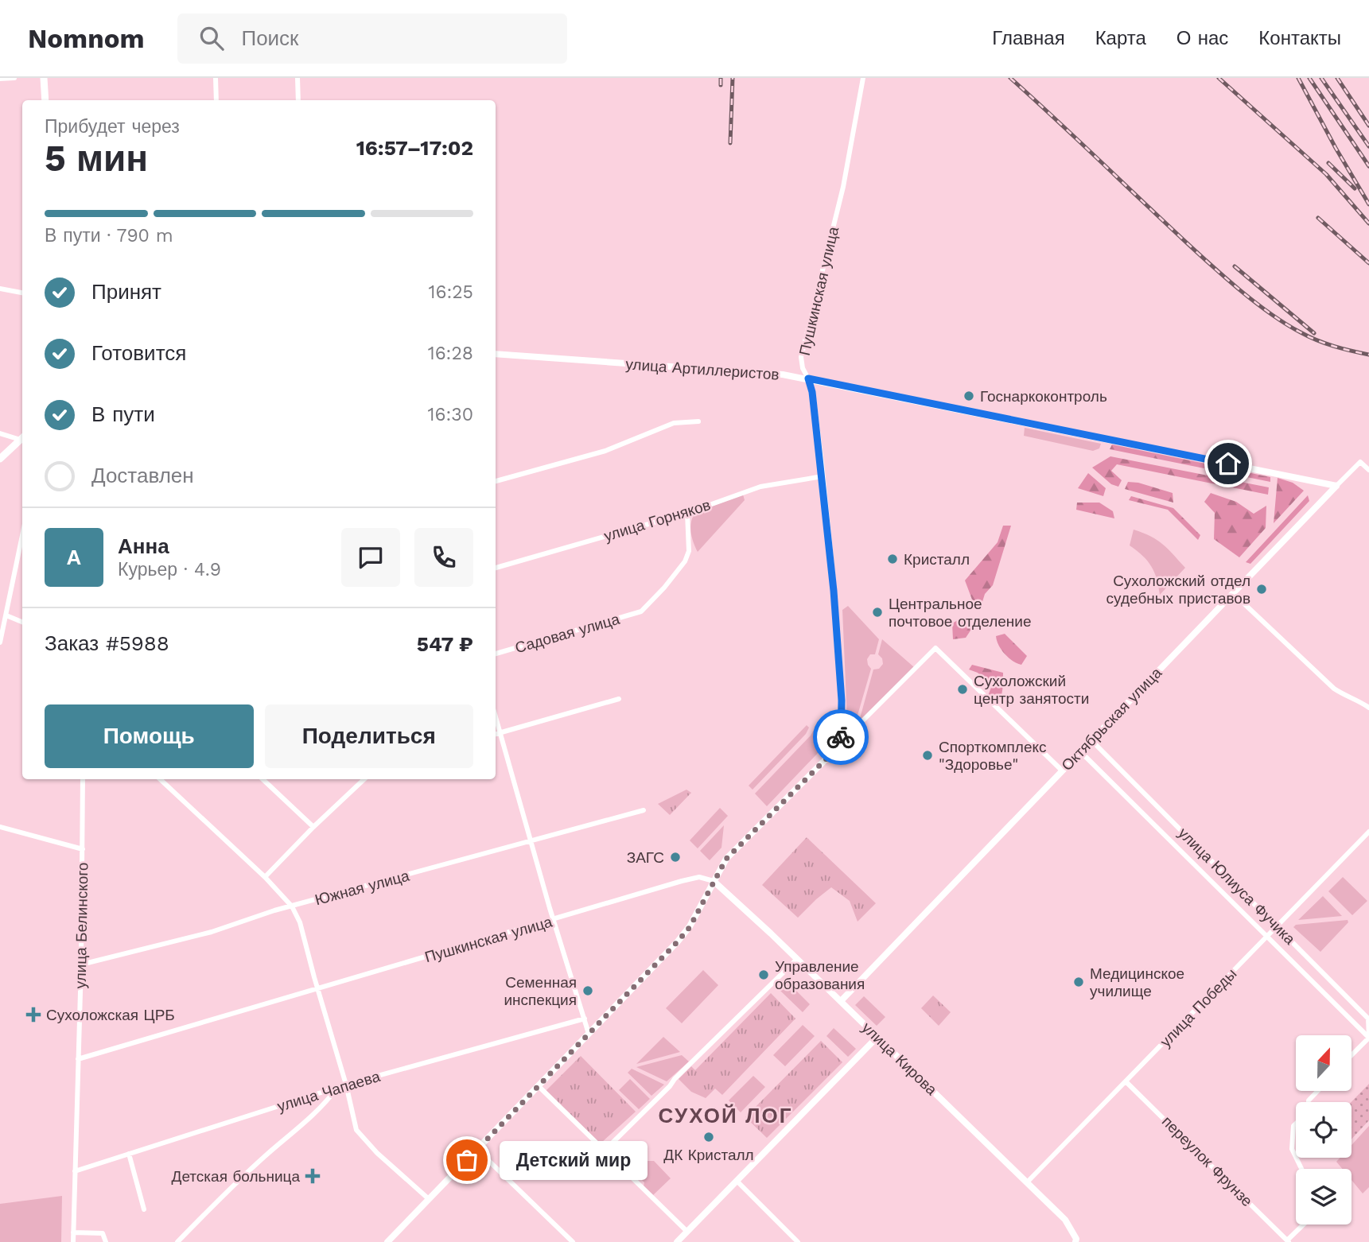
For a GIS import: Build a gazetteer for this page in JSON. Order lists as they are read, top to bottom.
{
  "streets": {
    "street": [
      "Пушкинская улица",
      "улица Артиллеристов",
      "улица Горняков",
      "Садовая улица",
      "Октябрьская улица",
      "улица Юлиуса Фучика",
      "Южная улица",
      "улица Белинского",
      "улица Победы",
      "улица Кирова",
      "улица Чапаева",
      "переулок Фрунзе"
    ]
  },
  "crossings": [
    ["Пушкинская улица", "улица Артиллеристов"],
    ["Пушкинская улица", "улица Горняков"],
    ["Пушкинская улица", "улица Белинского"],
    ["Пушкинская улица", "улица Кирова"],
    ["улица Артиллеристов", "Октябрьская улица"],
    ["улица Горняков", "Садовая улица"],
    ["Октябрьская улица", "улица Юлиуса Фучика"],
    ["Октябрьская улица", "улица Кирова"],
    ["улица Юлиуса Фучика", "улица Победы"],
    ["Южная улица", "улица Белинского"],
    ["улица Белинского", "улица Чапаева"],
    ["улица Победы", "улица Кирова"],
    ["улица Победы", "переулок Фрунзе"]
  ],
  "districts": ["СУХОЙ ЛОГ"],
  "places": {
    "other": [
      "Госнаркоконтроль",
      "Кристалл",
      "Сухоложский отдел судебных приставов",
      "Центральное почтовое отделение",
      "Сухоложский центр занятости",
      "Спорткомплекс \"Здоровье\"",
      "ЗАГС",
      "Управление образования",
      "Медицинское училище",
      "Семенная инспекция",
      "ДК Кристалл",
      "Детский мир"
    ],
    "health": ["Сухоложская ЦРБ", "Детская больница"]
  },
  "north": "top",
  "page": {
    "header": "Nomnom",
    "search": "Поиск",
    "nav": [
      "Главная",
      "Карта",
      "О нас",
      "Контакты"
    ],
    "heading": ["5 мин", "Прибудет через", "16:57–17:02"],
    "panel": [
      "Анна",
      "Курьер · 4.9",
      "Заказ #5988",
      "547 ₽"
    ],
    "bar": "В пути · 790 m",
    "list": [
      ["Принят", "16:25"],
      ["Готовится", "16:28"],
      ["В пути", "16:30"],
      "Доставлен"
    ],
    "round": "А",
    "buttons": ["Помощь", "Поделиться"],
    "bubble": "Детский мир"
  }
}
